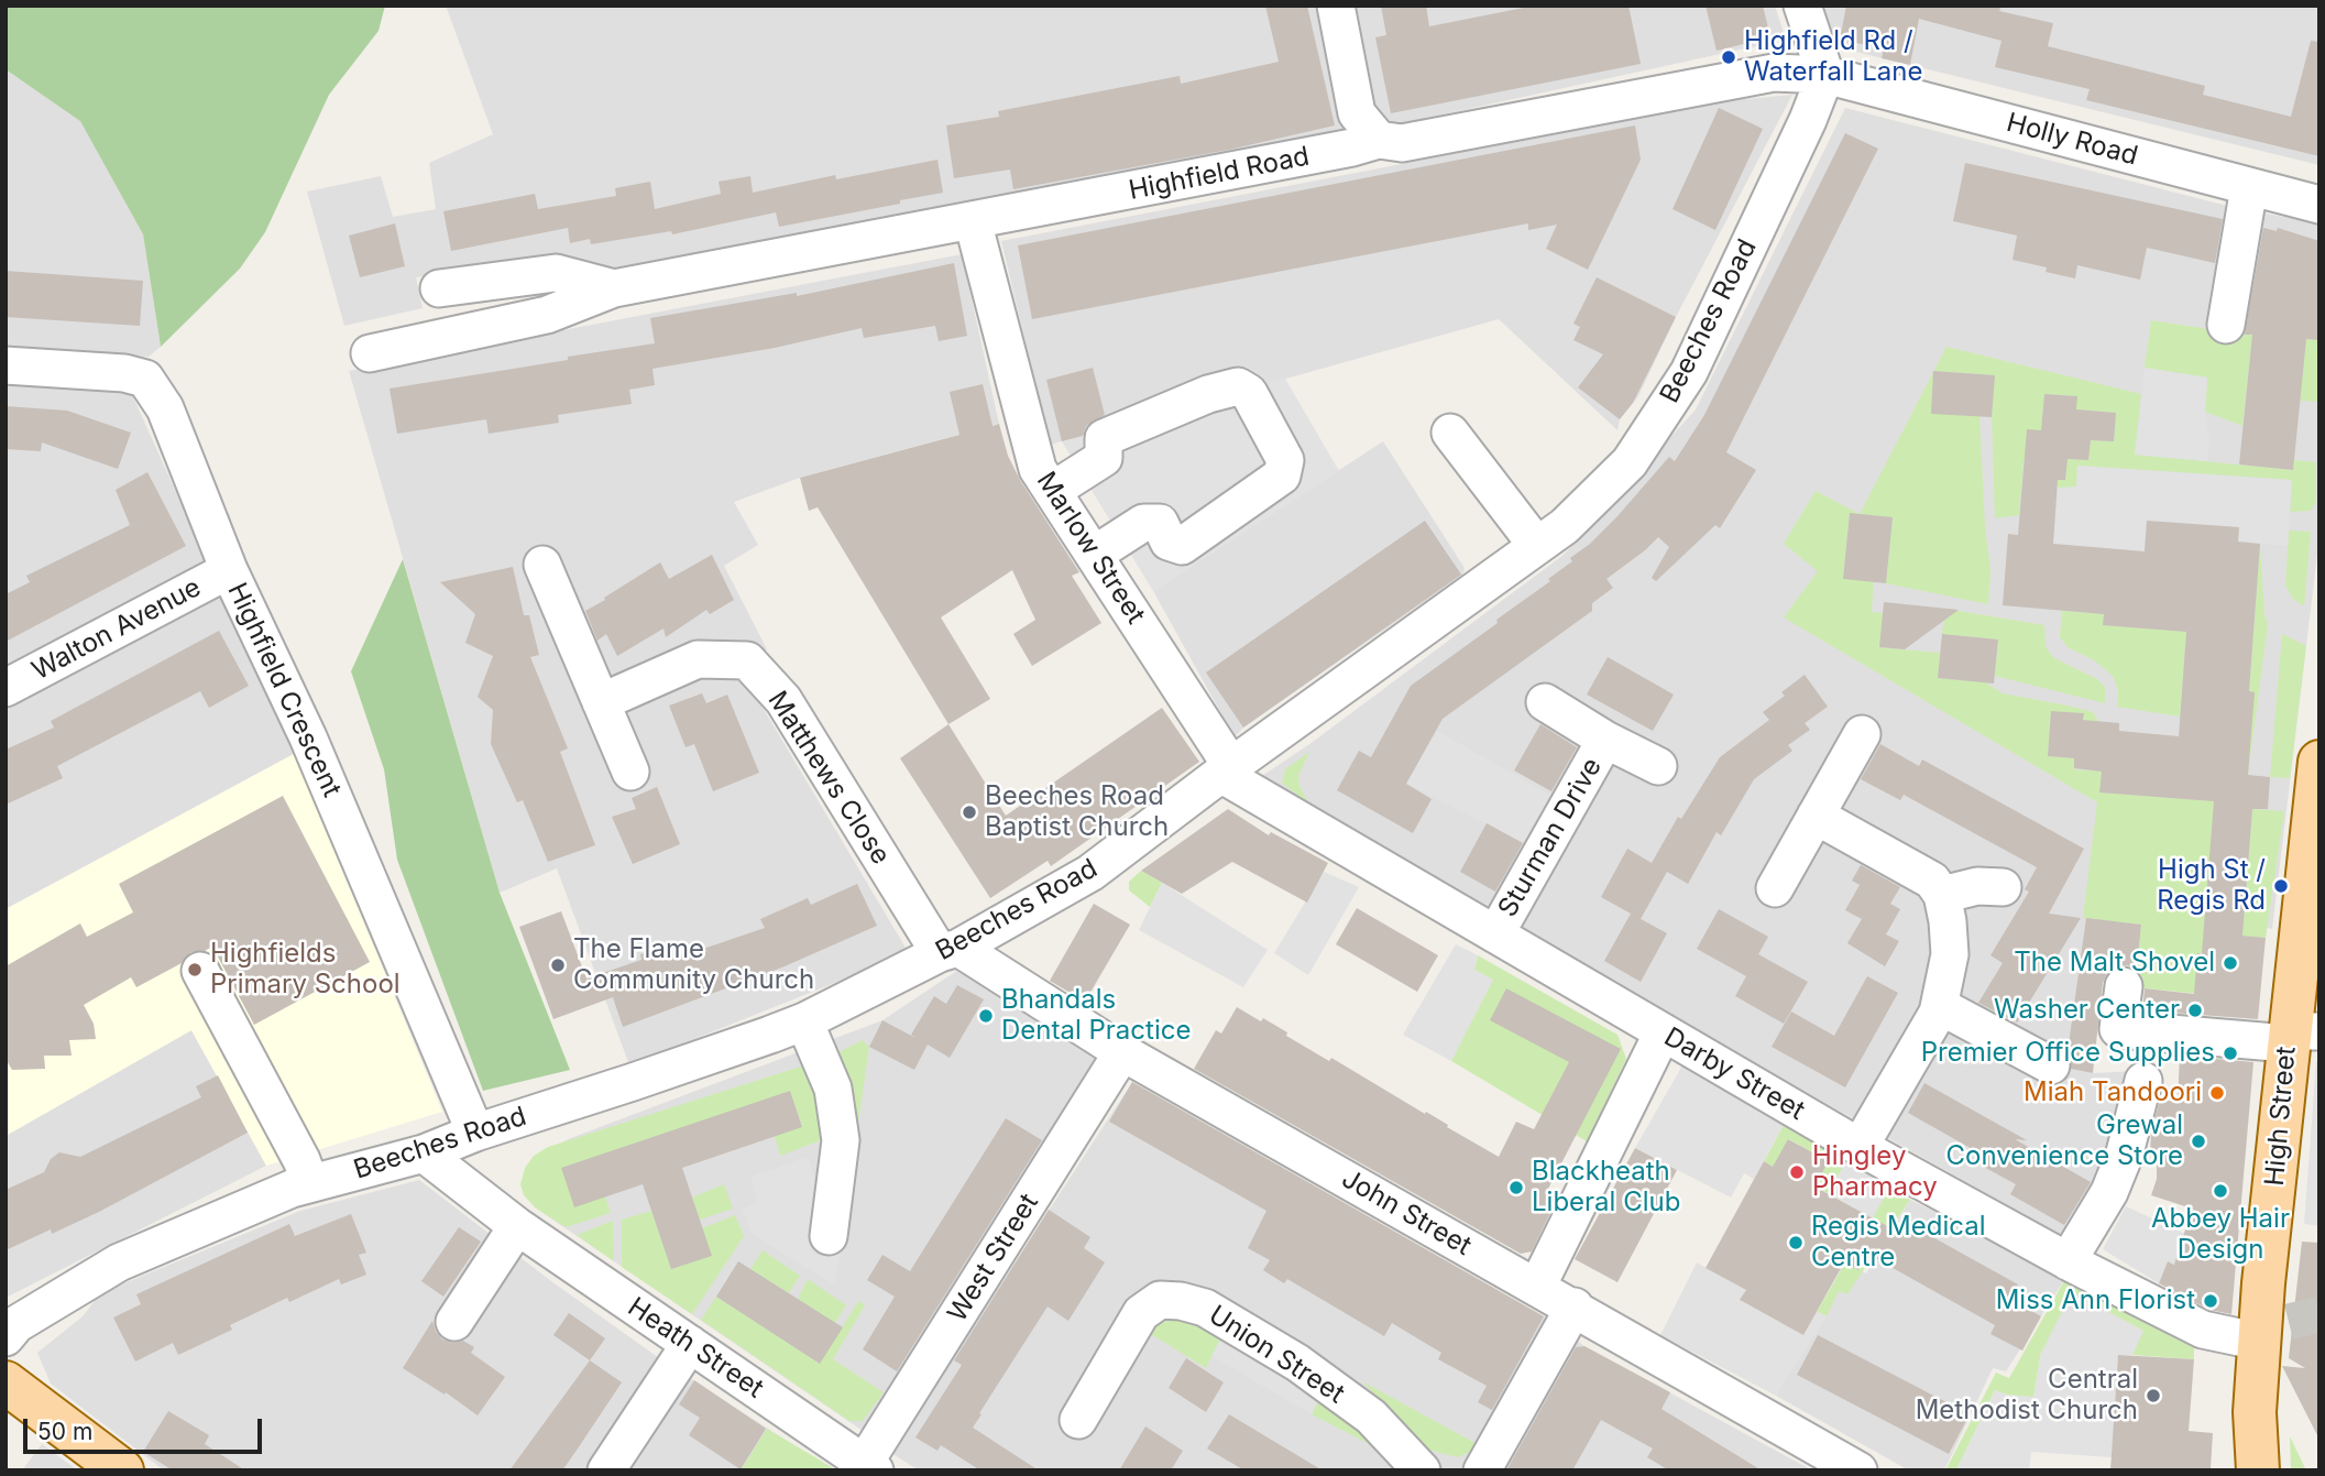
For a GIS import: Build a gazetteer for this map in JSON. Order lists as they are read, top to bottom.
{
  "streets": {
    "main road": ["High Street"],
    "street": [
      "Holly Road",
      "Highfield Road",
      "Beeches Road",
      "Marlow Street",
      "Walton Avenue",
      "Highfield Crescent",
      "Matthews Close",
      "Sturman Drive",
      "Darby Street",
      "John Street",
      "West Street",
      "Heath Street",
      "Union Street"
    ]
  },
  "crossings": [
    ["Holly Road", "Highfield Road"],
    ["Holly Road", "Beeches Road"],
    ["Highfield Road", "Beeches Road"],
    ["Highfield Road", "Marlow Street"],
    ["Beeches Road", "Marlow Street"],
    ["Beeches Road", "Highfield Crescent"],
    ["Beeches Road", "Matthews Close"],
    ["Beeches Road", "Darby Street"],
    ["Beeches Road", "John Street"],
    ["Beeches Road", "Heath Street"],
    ["Marlow Street", "Darby Street"],
    ["Walton Avenue", "Highfield Crescent"],
    ["Matthews Close", "John Street"],
    ["Sturman Drive", "Darby Street"],
    ["Darby Street", "High Street"],
    ["John Street", "West Street"],
    ["West Street", "Heath Street"]
  ],
  "places": [
    "Highfield Rd / Waterfall Lane",
    "Beeches Road Baptist Church",
    "High St / Regis Rd",
    "The Malt Shovel",
    "The Flame Community Church",
    "Highfields Primary School",
    "Washer Center",
    "Bhandals Dental Practice",
    "Premier Office Supplies",
    "Miah Tandoori",
    "Grewal Convenience Store",
    "Hingley Pharmacy",
    "Blackheath Liberal Club",
    "Abbey Hair Design",
    "Regis Medical Centre",
    "Miss Ann Florist",
    "Central Methodist Church"
  ],
  "scale_bar": "50 m"
}
